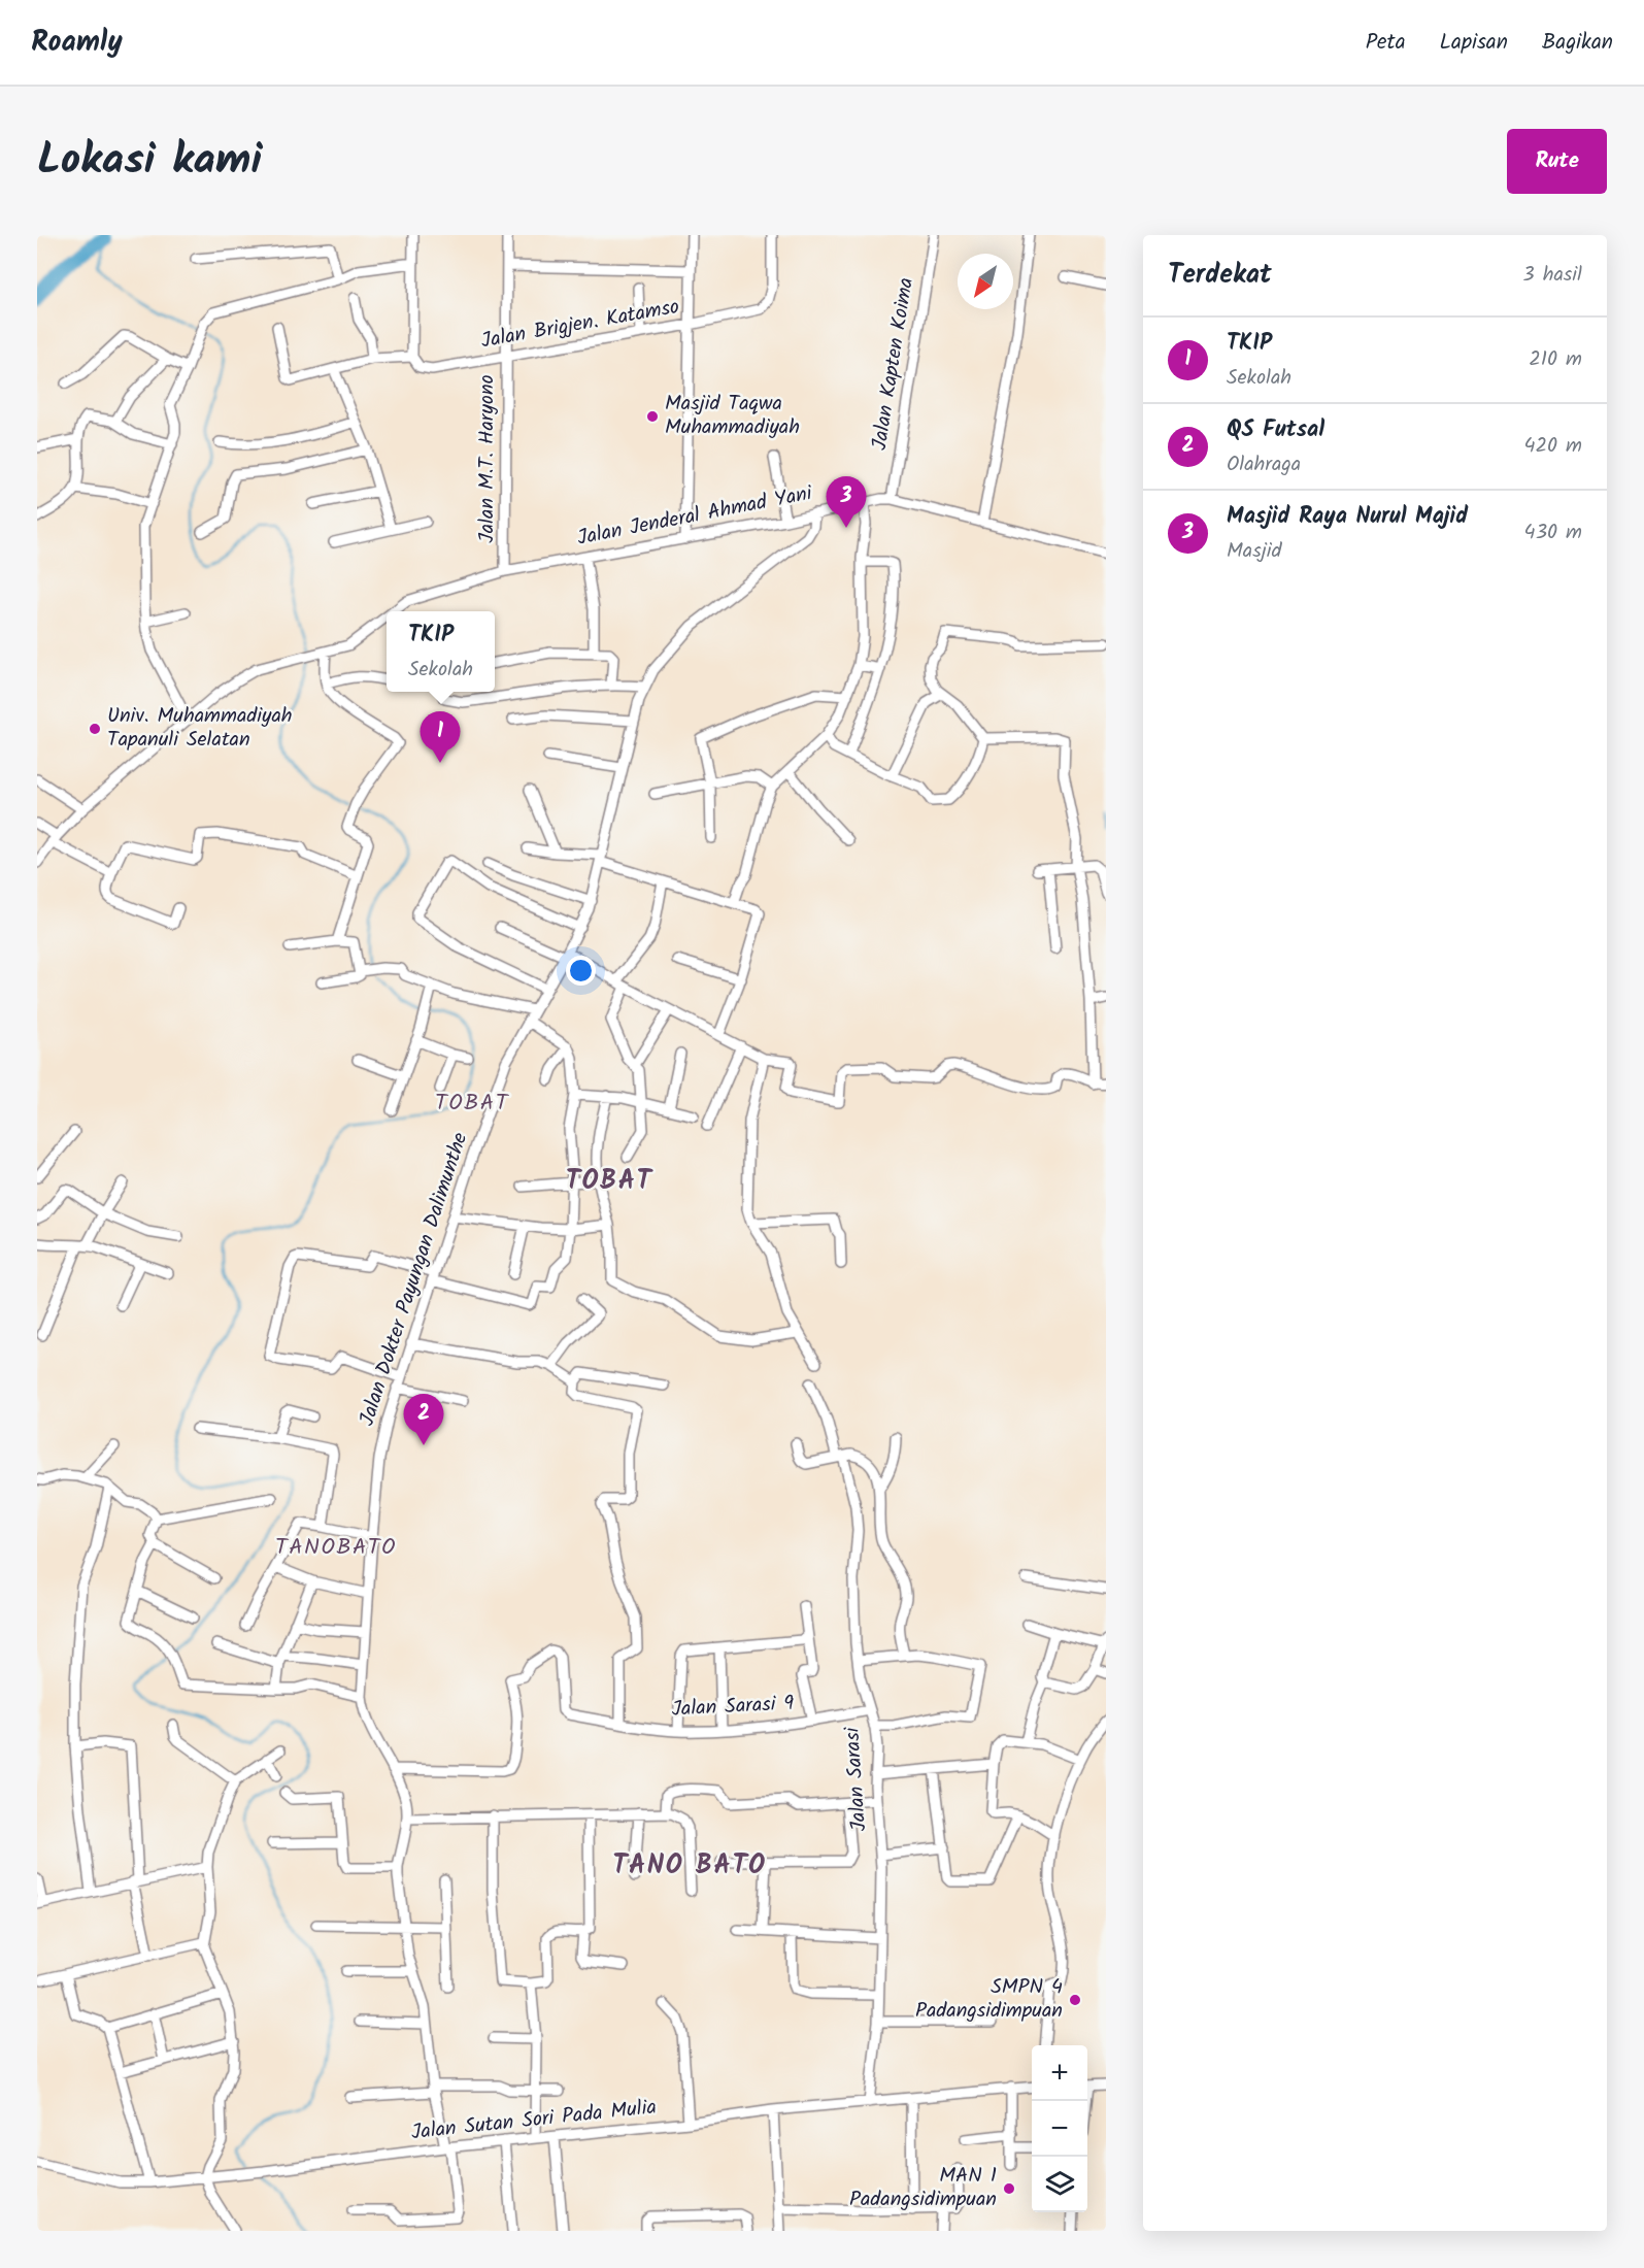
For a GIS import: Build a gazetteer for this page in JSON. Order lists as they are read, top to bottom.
{
  "streets": {
    "street": [
      "Jalan Brigjen. Katamso",
      "Jalan Kapten Koima",
      "Jalan M.T. Haryono",
      "Jalan Jenderal Ahmad Yani",
      "Jalan Dokter Payungan Dalimunthe",
      "Jalan Sarasi 9",
      "Jalan Sarasi",
      "Jalan Sutan Sori Pada Mulia"
    ]
  },
  "crossings": [
    ["Jalan Brigjen. Katamso", "Jalan M.T. Haryono"],
    ["Jalan Kapten Koima", "Jalan Jenderal Ahmad Yani"],
    ["Jalan M.T. Haryono", "Jalan Jenderal Ahmad Yani"],
    ["Jalan Jenderal Ahmad Yani", "Jalan Dokter Payungan Dalimunthe"],
    ["Jalan Dokter Payungan Dalimunthe", "Jalan Sarasi 9"],
    ["Jalan Dokter Payungan Dalimunthe", "Jalan Sutan Sori Pada Mulia"],
    ["Jalan Sarasi 9", "Jalan Sarasi"],
    ["Jalan Sarasi", "Jalan Sutan Sori Pada Mulia"]
  ],
  "districts": [
    "TOBAT",
    "TOBAT",
    "TANOBATO",
    "TANO BATO"
  ],
  "places": [
    "Masjid Taqwa Muhammadiyah",
    "Univ. Muhammadiyah Tapanuli Selatan",
    "SMPN 4 Padangsidimpuan",
    "MAN 1 Padangsidimpuan"
  ],
  "north": "bottom left",
  "page": {
    "header": "Roamly",
    "nav": ["Peta", "Lapisan", "Bagikan"],
    "title": "Lokasi kami",
    "buttons": "Rute",
    "heading": ["Terdekat", "3 hasil"],
    "list": [
      {
        "mark": "1",
        "name": "TKIP",
        "note": "Sekolah",
        "value": "210 m"
      },
      {
        "mark": "2",
        "name": "QS Futsal",
        "note": "Olahraga",
        "value": "420 m"
      },
      {
        "mark": "3",
        "name": "Masjid Raya Nurul Majid",
        "note": "Masjid",
        "value": "430 m"
      }
    ],
    "pins": ["3", "1", "2"],
    "popup": ["TKIP", "Sekolah"],
    "map_buttons": ["+", "−"]
  }
}
